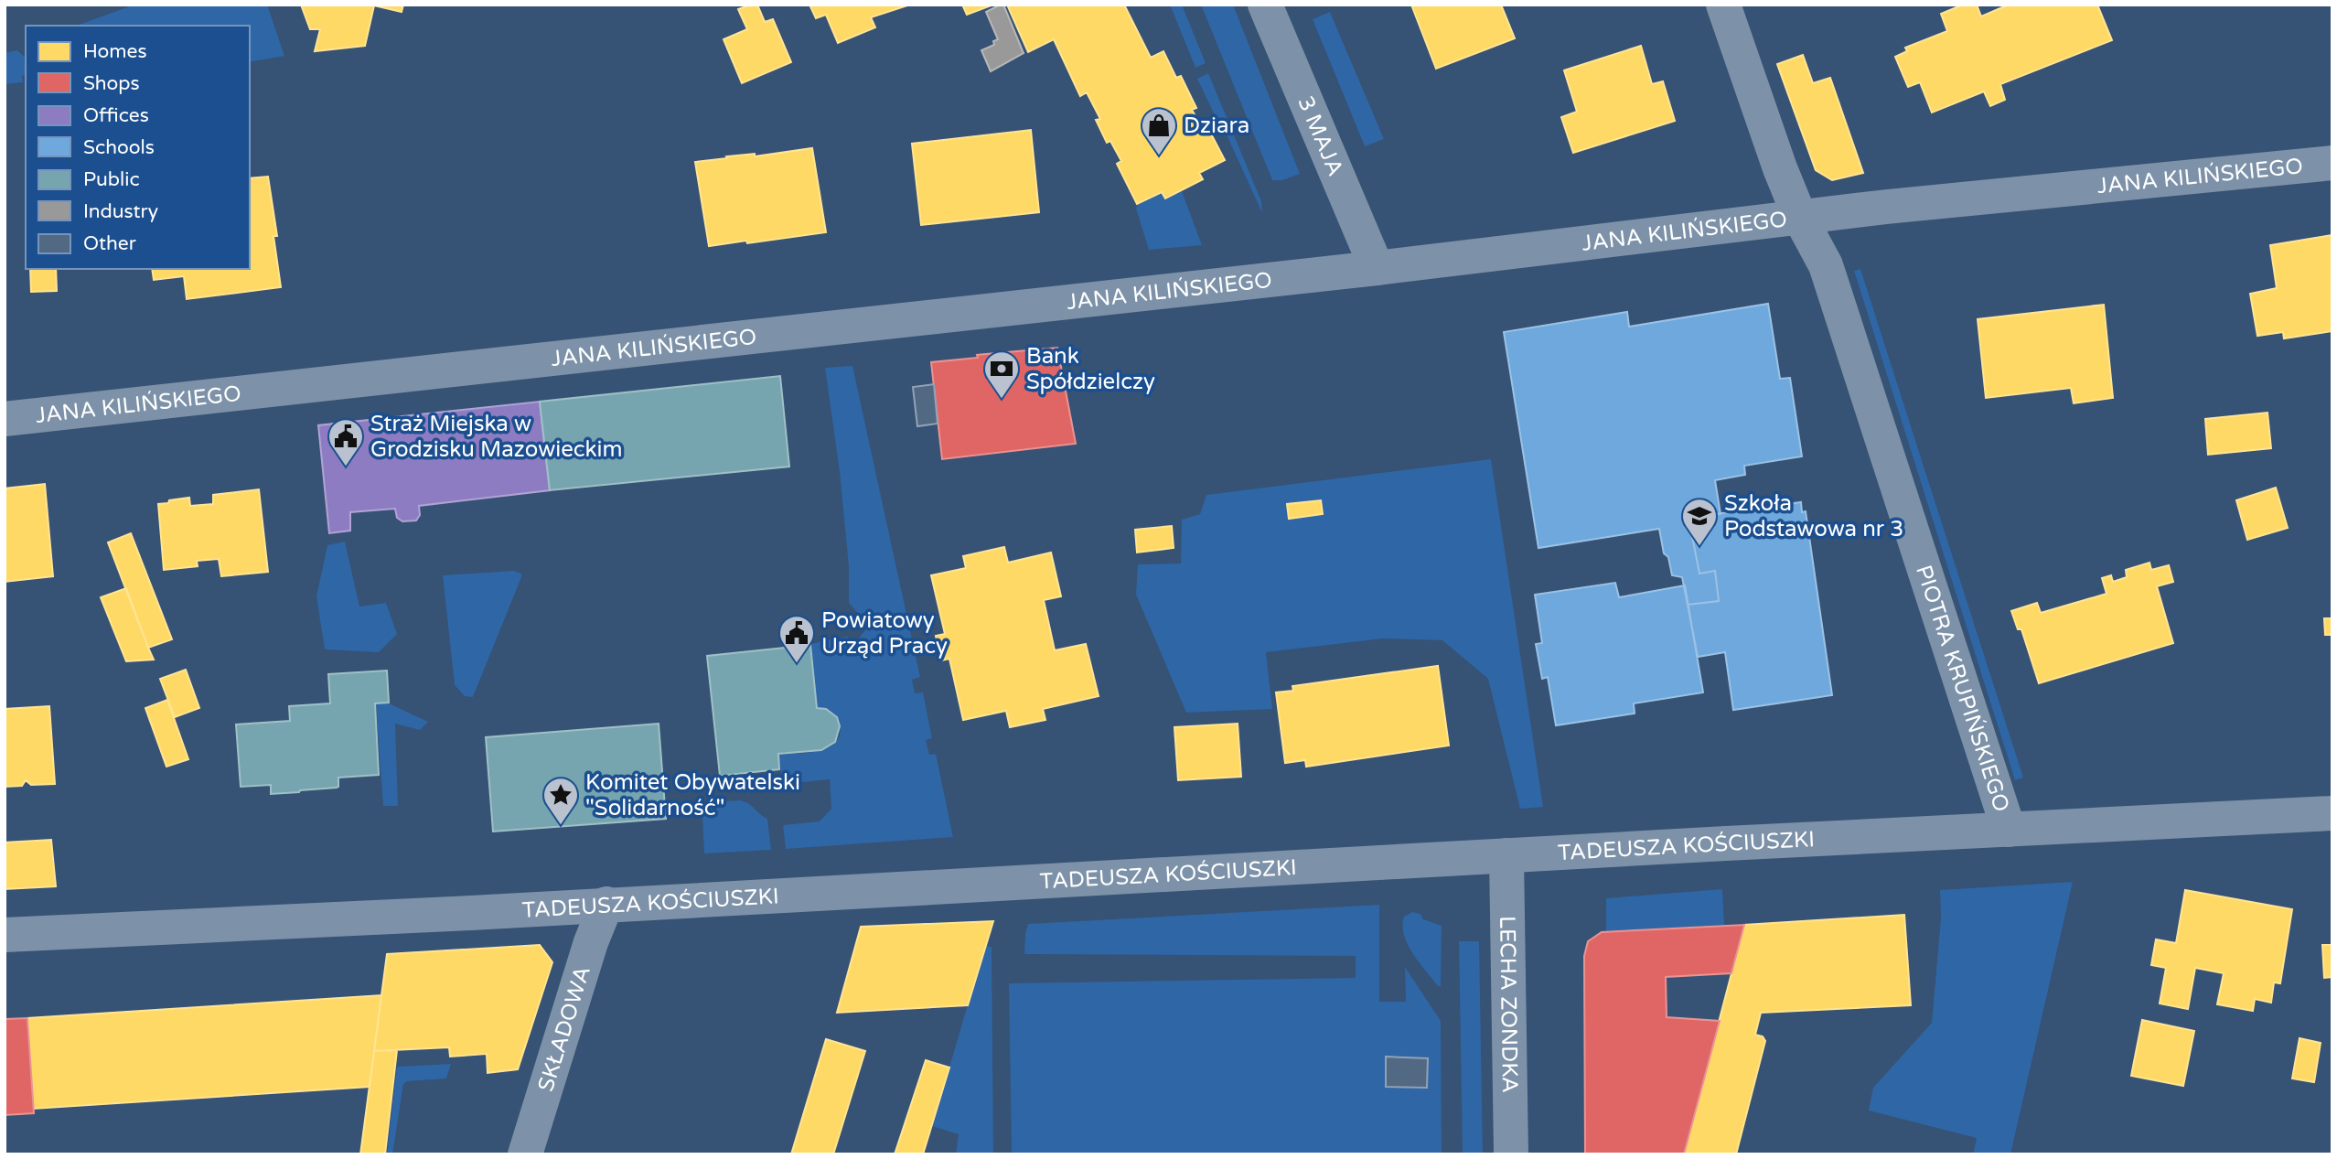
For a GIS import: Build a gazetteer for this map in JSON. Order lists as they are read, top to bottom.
{
  "streets": {
    "street": [
      "3 MAJA",
      "JANA KILIŃSKIEGO",
      "PIOTRA KRUPIŃSKIEGO",
      "TADEUSZA KOŚCIUSZKI",
      "LECHA ZONDKA",
      "SKŁADOWA"
    ]
  },
  "crossings": [
    ["3 MAJA", "JANA KILIŃSKIEGO"],
    ["JANA KILIŃSKIEGO", "PIOTRA KRUPIŃSKIEGO"],
    ["PIOTRA KRUPIŃSKIEGO", "TADEUSZA KOŚCIUSZKI"],
    ["TADEUSZA KOŚCIUSZKI", "LECHA ZONDKA"],
    ["TADEUSZA KOŚCIUSZKI", "SKŁADOWA"]
  ],
  "places": {
    "shop": ["Dziara"],
    "bank": ["Bank Spółdzielczy"],
    "public building": ["Straż Miejska w Grodzisku Mazowieckim", "Powiatowy Urząd Pracy"],
    "school or university": ["Szkoła Podstawowa nr 3"],
    "place": ["Komitet Obywatelski \"Solidarność\""]
  },
  "legend": [
    "Homes",
    "Shops",
    "Offices",
    "Schools",
    "Public",
    "Industry",
    "Other"
  ]
}
